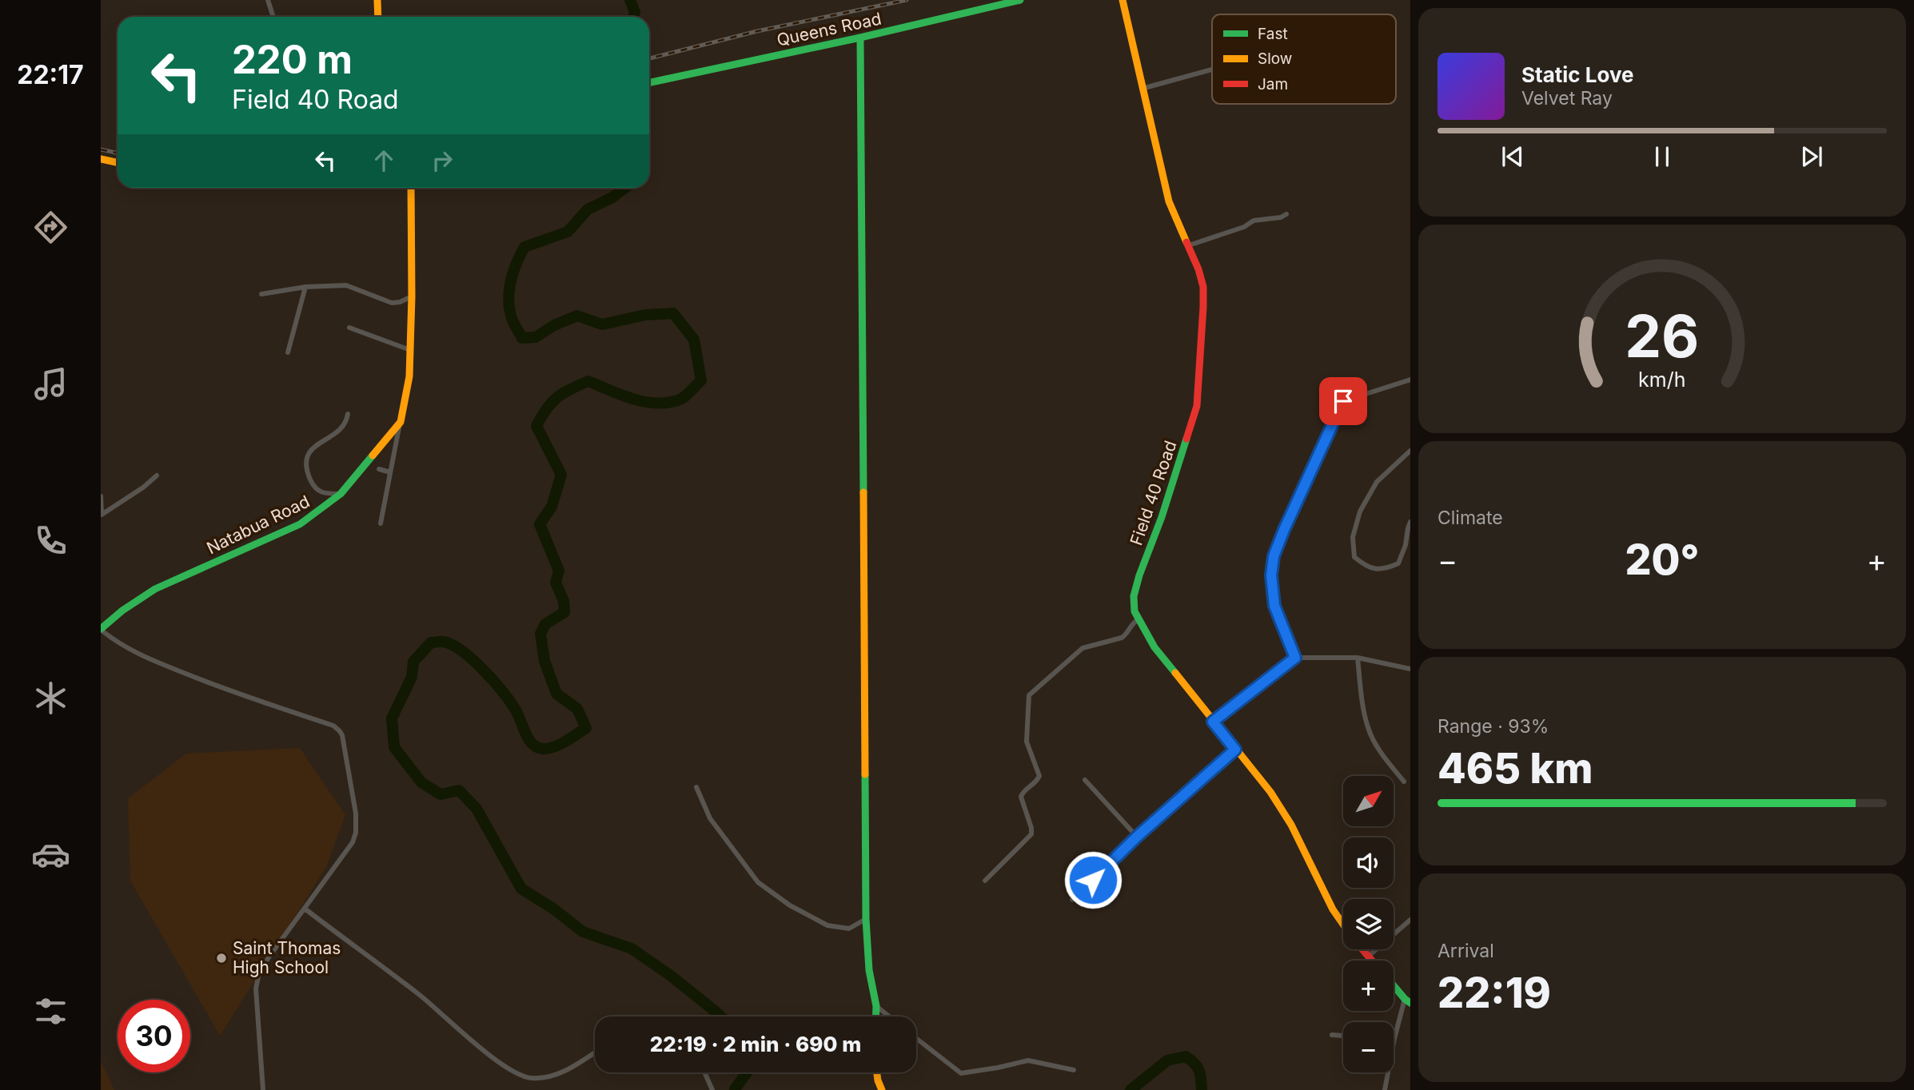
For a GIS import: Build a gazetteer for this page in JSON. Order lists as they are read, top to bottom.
{
  "streets": {
    "main road": ["Queens Road", "Field 40 Road", "Natabua Road"]
  },
  "places": ["Saint Thomas High School"],
  "legend": ["Fast", "Slow", "Jam"],
  "north": "top right",
  "page": {
    "tabs": "22:17",
    "turn": ["220 m", "Field 40 Road"],
    "song": ["Static Love", "Velvet Ray"],
    "tile": [
      "Climate",
      ["Range · 93%", "465 km"],
      ["Arrival", "22:19"]
    ],
    "heat": ["−", "20°", "+"],
    "map_buttons": ["+", "−"],
    "limit": "30",
    "trip": "22:19 · 2 min · 690 m",
    "gauge": ["26", "km/h"]
  }
}
